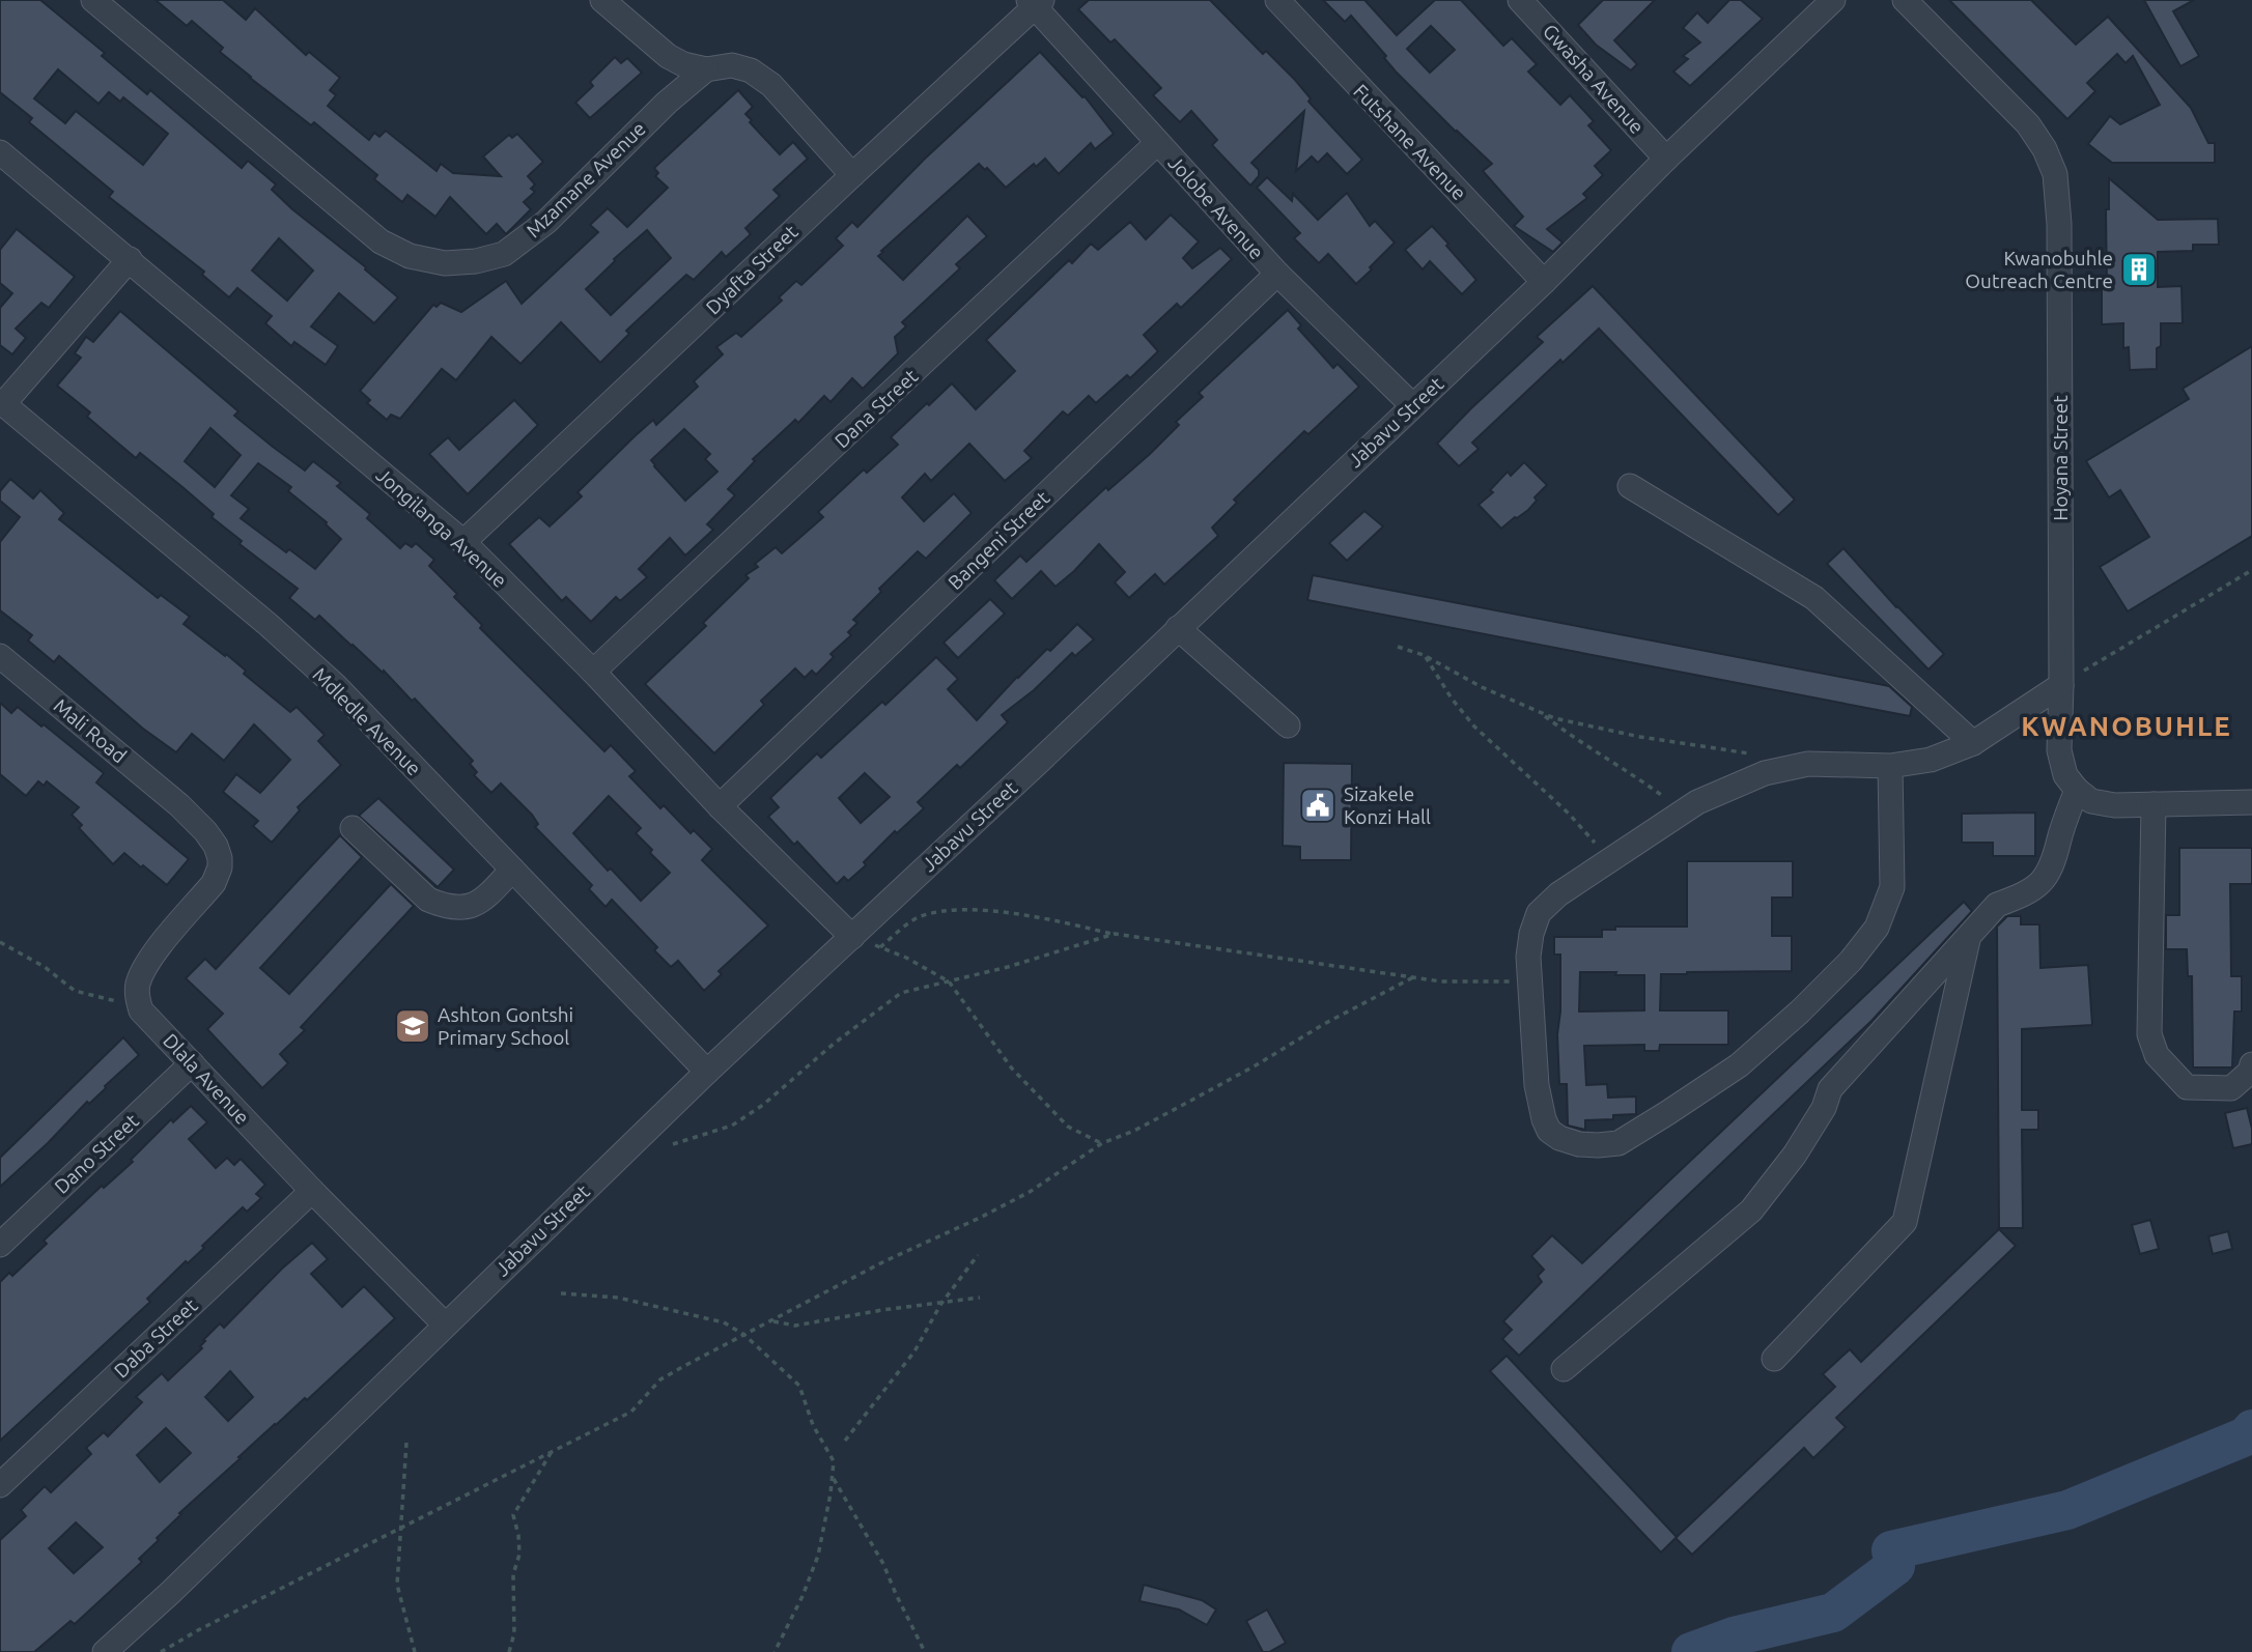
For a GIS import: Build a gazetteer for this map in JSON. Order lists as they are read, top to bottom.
{
  "streets": {
    "street": [
      "Gwasha Avenue",
      "Futshane Avenue",
      "Mzamane Avenue",
      "Jolobe Avenue",
      "Dyafta Street",
      "Dana Street",
      "Jabavu Street",
      "Hoyana Street",
      "Jongilanga Avenue",
      "Bangeni Street",
      "Mdledle Avenue",
      "Mali Road",
      "Dlala Avenue",
      "Dano Street",
      "Daba Street"
    ]
  },
  "crossings": [
    ["Gwasha Avenue", "Jabavu Street"],
    ["Futshane Avenue", "Jabavu Street"],
    ["Jolobe Avenue", "Dyafta Street"],
    ["Jolobe Avenue", "Dana Street"],
    ["Jolobe Avenue", "Jabavu Street"],
    ["Jolobe Avenue", "Bangeni Street"],
    ["Dyafta Street", "Jongilanga Avenue"],
    ["Dana Street", "Jongilanga Avenue"],
    ["Jabavu Street", "Jongilanga Avenue"],
    ["Jabavu Street", "Mdledle Avenue"],
    ["Jabavu Street", "Dlala Avenue"],
    ["Jongilanga Avenue", "Bangeni Street"],
    ["Mali Road", "Dlala Avenue"],
    ["Dlala Avenue", "Dano Street"],
    ["Dlala Avenue", "Daba Street"]
  ],
  "districts": ["KWANOBUHLE"],
  "places": {
    "building": ["Kwanobuhle Outreach Centre"],
    "public building": ["Sizakele Konzi Hall"],
    "school or university": ["Ashton Gontshi Primary School"]
  }
}
